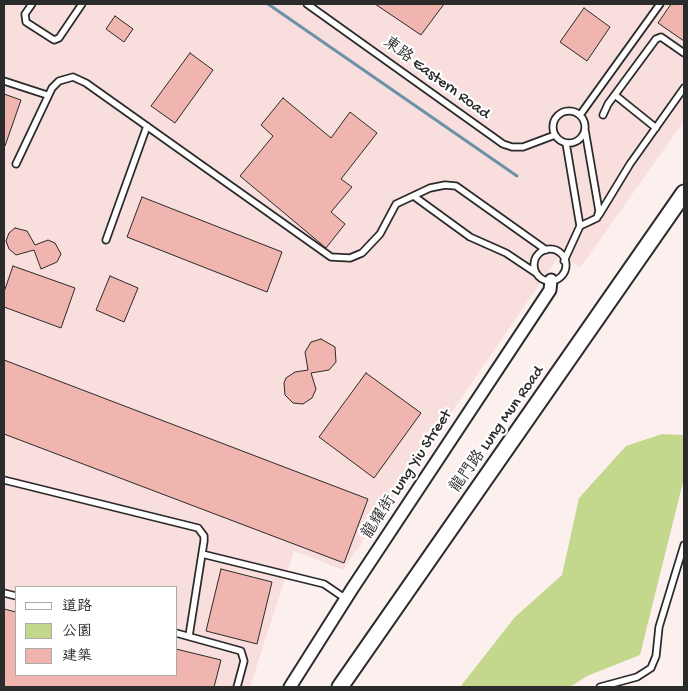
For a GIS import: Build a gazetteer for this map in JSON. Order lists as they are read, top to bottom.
{
  "streets": {
    "street": ["龍門路 Lung Mun Road", "龍耀街 Lung Yiu Street"],
    "lane": ["東路 Eastern Road"]
  },
  "legend": ["道路", "公園", "建築"]
}
